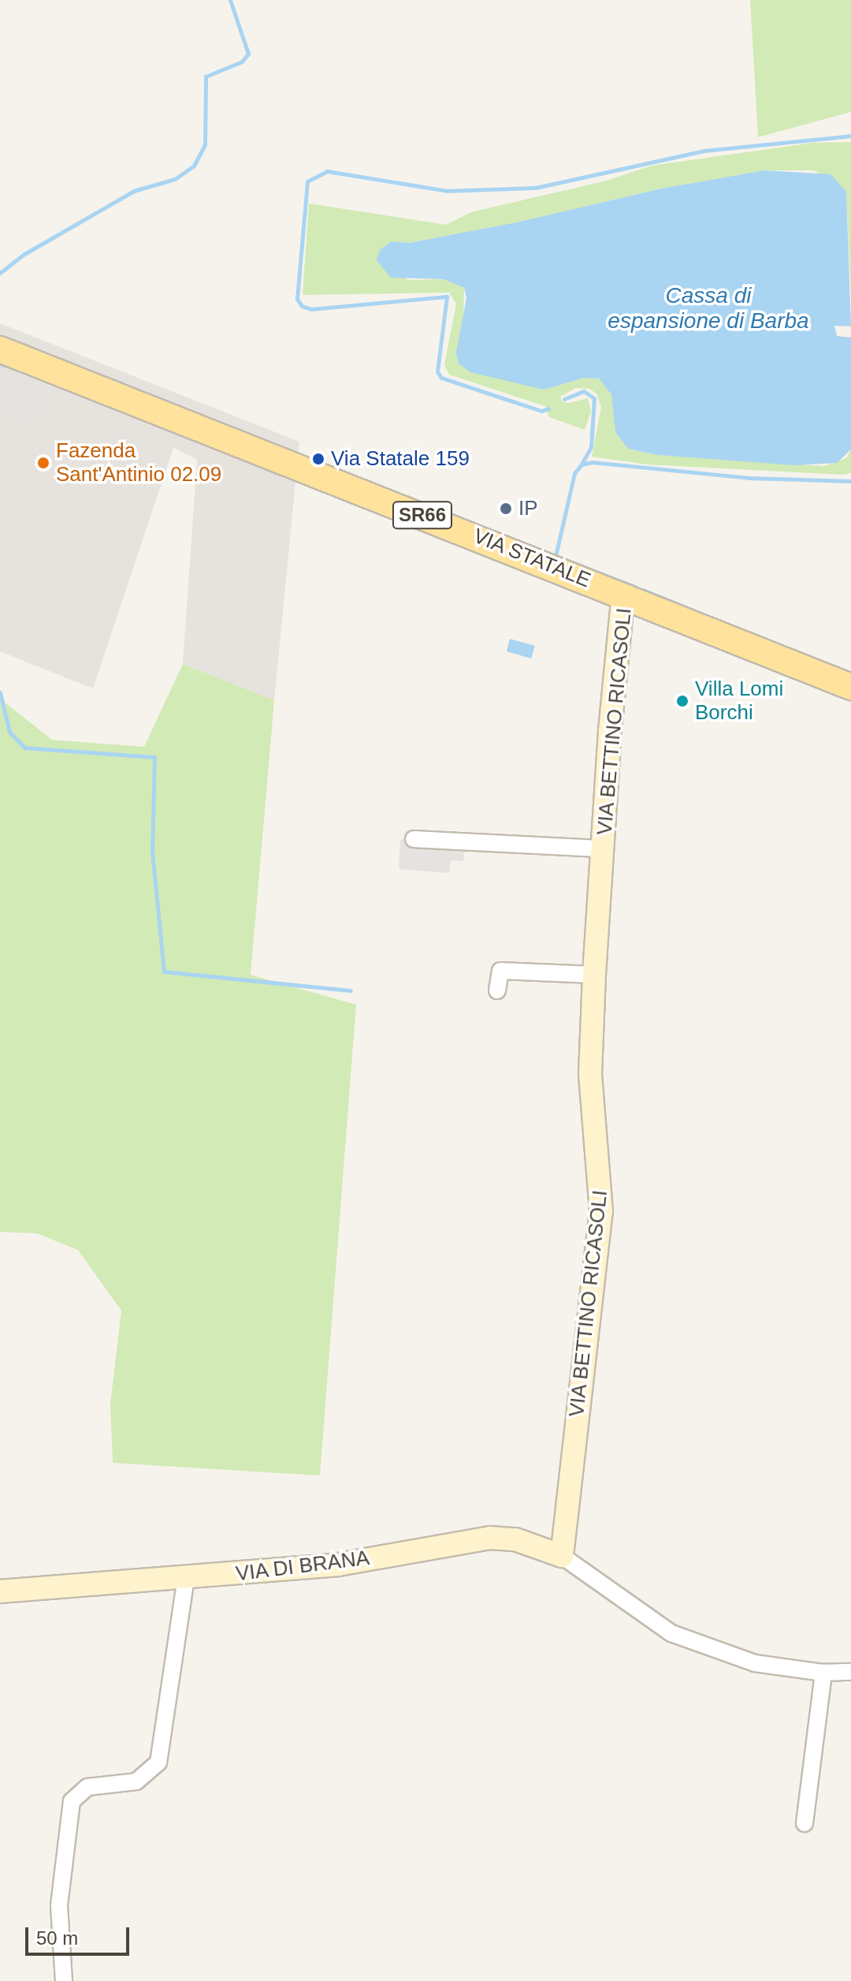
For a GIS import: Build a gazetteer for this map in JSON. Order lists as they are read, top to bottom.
{
  "streets": {
    "main road": ["SR66", "VIA STATALE"],
    "street": ["VIA BETTINO RICASOLI", "VIA DI BRANA"]
  },
  "crossings": [
    ["VIA STATALE", "VIA BETTINO RICASOLI"],
    ["VIA BETTINO RICASOLI", "VIA DI BRANA"]
  ],
  "water": ["Cassa di espansione di Barba"],
  "places": [
    "Via Statale 159",
    "Fazenda Sant'Antinio 02.09",
    "IP",
    "Villa Lomi Borchi"
  ],
  "scale_bar": "50 m"
}
